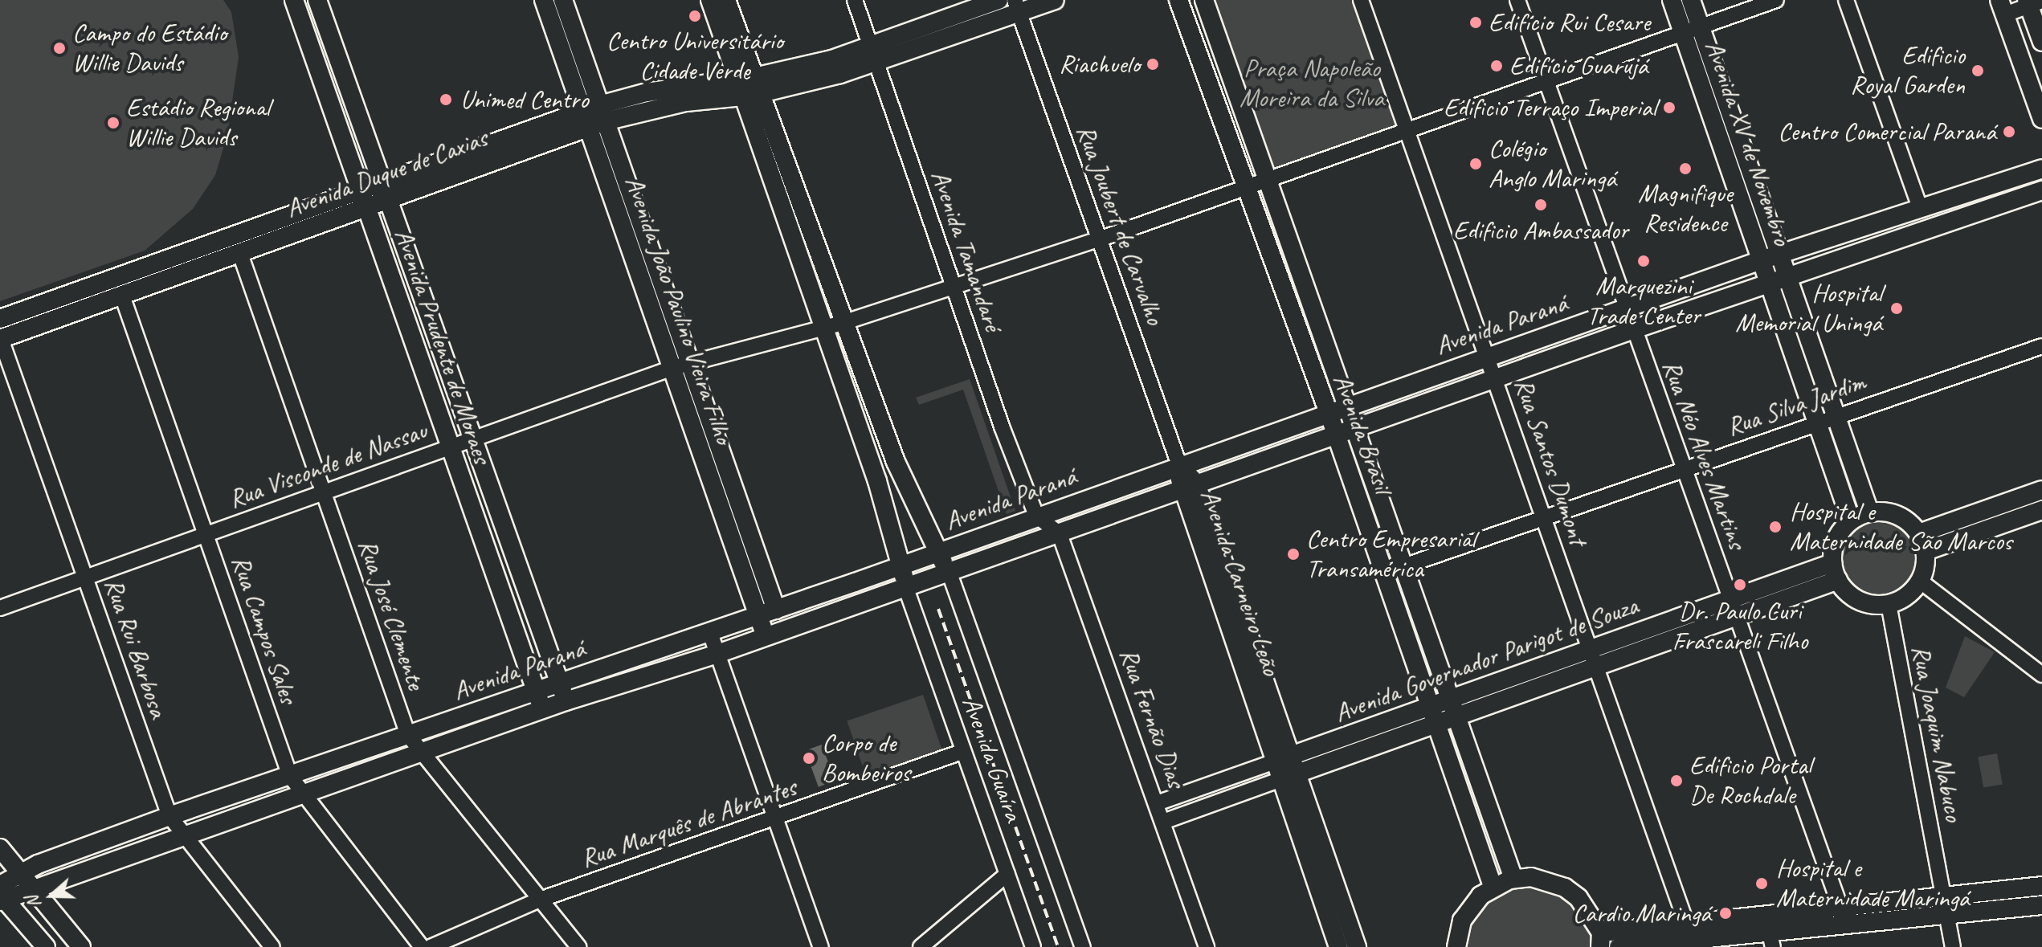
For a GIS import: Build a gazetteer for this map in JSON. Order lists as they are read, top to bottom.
{
  "streets": {
    "main road": [
      "Avenida XV de Novembro",
      "Avenida Duque de Caxias",
      "Avenida João Paulino Vieira Filho",
      "Avenida Paraná",
      "Avenida Prudente de Moraes",
      "Avenida Brasil",
      "Avenida Carneiro Leão",
      "Avenida Governador Parigot de Souza"
    ],
    "street": [
      "Rua Joubert de Carvalho",
      "Avenida Tamandaré",
      "Rua Silva Jardim",
      "Rua Néo Alves Martins",
      "Rua Santos Dumont",
      "Rua Visconde de Nassau",
      "Rua José Clemente",
      "Rua Campos Sales",
      "Rua Rui Barbosa",
      "Rua Fernão Dias",
      "Rua Joaquim Nabuco",
      "Avenida Guaíra",
      "Rua Marquês de Abrantes"
    ]
  },
  "crossings": [
    ["Avenida XV de Novembro", "Avenida Paraná"],
    ["Avenida XV de Novembro", "Rua Silva Jardim"],
    ["Avenida XV de Novembro", "Rua Visconde de Nassau"],
    ["Avenida XV de Novembro", "Avenida Governador Parigot de Souza"],
    ["Avenida XV de Novembro", "Rua Joaquim Nabuco"],
    ["Avenida Duque de Caxias", "Rua Joubert de Carvalho"],
    ["Avenida Duque de Caxias", "Avenida Tamandaré"],
    ["Avenida Duque de Caxias", "Avenida João Paulino Vieira Filho"],
    ["Avenida Duque de Caxias", "Avenida Prudente de Moraes"],
    ["Avenida Duque de Caxias", "Rua José Clemente"],
    ["Avenida Duque de Caxias", "Rua Campos Sales"],
    ["Avenida Duque de Caxias", "Rua Rui Barbosa"],
    ["Rua Joubert de Carvalho", "Avenida Paraná"],
    ["Rua Joubert de Carvalho", "Rua Visconde de Nassau"],
    ["Rua Joubert de Carvalho", "Avenida Carneiro Leão"],
    ["Avenida Tamandaré", "Avenida Paraná"],
    ["Avenida Tamandaré", "Rua Visconde de Nassau"],
    ["Avenida João Paulino Vieira Filho", "Avenida Paraná"],
    ["Avenida João Paulino Vieira Filho", "Rua Visconde de Nassau"],
    ["Avenida Paraná", "Avenida Prudente de Moraes"],
    ["Avenida Paraná", "Avenida Brasil"],
    ["Avenida Paraná", "Rua Néo Alves Martins"],
    ["Avenida Paraná", "Rua Santos Dumont"],
    ["Avenida Paraná", "Avenida Carneiro Leão"],
    ["Avenida Paraná", "Rua José Clemente"],
    ["Avenida Paraná", "Rua Campos Sales"],
    ["Avenida Paraná", "Rua Rui Barbosa"],
    ["Avenida Paraná", "Rua Fernão Dias"],
    ["Avenida Paraná", "Avenida Guaíra"],
    ["Avenida Prudente de Moraes", "Rua Visconde de Nassau"],
    ["Rua Silva Jardim", "Avenida Brasil"],
    ["Rua Silva Jardim", "Rua Néo Alves Martins"],
    ["Rua Silva Jardim", "Rua Santos Dumont"],
    ["Avenida Brasil", "Rua Visconde de Nassau"],
    ["Avenida Brasil", "Avenida Governador Parigot de Souza"],
    ["Rua Néo Alves Martins", "Rua Visconde de Nassau"],
    ["Rua Néo Alves Martins", "Avenida Governador Parigot de Souza"],
    ["Rua Santos Dumont", "Rua Visconde de Nassau"],
    ["Rua Santos Dumont", "Avenida Governador Parigot de Souza"],
    ["Rua Visconde de Nassau", "Rua José Clemente"],
    ["Rua Visconde de Nassau", "Rua Campos Sales"],
    ["Rua Visconde de Nassau", "Rua Rui Barbosa"],
    ["Avenida Carneiro Leão", "Avenida Governador Parigot de Souza"],
    ["Rua José Clemente", "Rua Marquês de Abrantes"],
    ["Avenida Governador Parigot de Souza", "Rua Fernão Dias"],
    ["Avenida Governador Parigot de Souza", "Rua Joaquim Nabuco"],
    ["Avenida Guaíra", "Rua Marquês de Abrantes"]
  ],
  "parks": ["Praça Napoleão Moreira da Silva"],
  "places": [
    "Centro Universitário Cidade Verde",
    "Edifício Rui Cesare",
    "Campo do Estádio Willie Davids",
    "Riachuelo",
    "Edifício Guarujá",
    "Edificio Royal Garden",
    "Unimed Centro",
    "Edificio Terraço Imperial",
    "Estádio Regional Willie Davids",
    "Centro Comercial Paraná",
    "Colégio Anglo Maringá",
    "Magnifique Residence",
    "Edificio Ambassador",
    "Marquezini Trade Center",
    "Hospital Memorial Uningá",
    "Hospital e Maternidade São Marcos",
    "Centro Empresarial Transamérica",
    "Dr. Paulo Curi Frascareli Filho",
    "Corpo de Bombeiros",
    "Edificio Portal De Rochdale",
    "Hospital e Maternidade Maringá",
    "Cardio Maringá"
  ],
  "north": "left"
}
